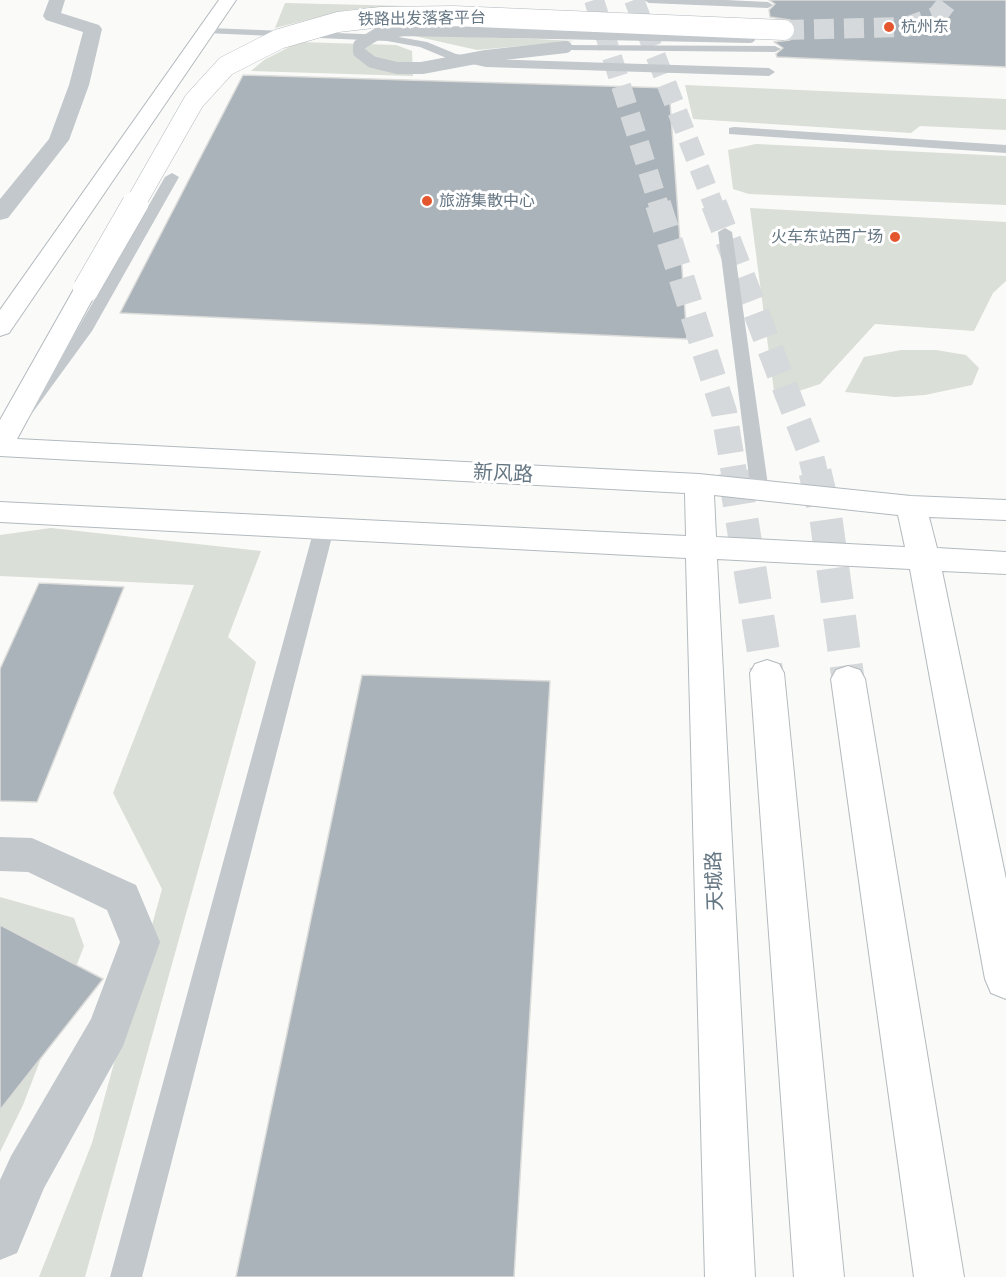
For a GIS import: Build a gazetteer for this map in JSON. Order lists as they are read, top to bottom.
{
  "streets": {
    "main road": ["铁路出发落客平台", "新风路", "天城路"]
  },
  "crossings": [
    ["铁路出发落客平台", "新风路"],
    ["新风路", "天城路"]
  ],
  "places": ["杭州东", "旅游集散中心", "火车东站西广场"]
}
